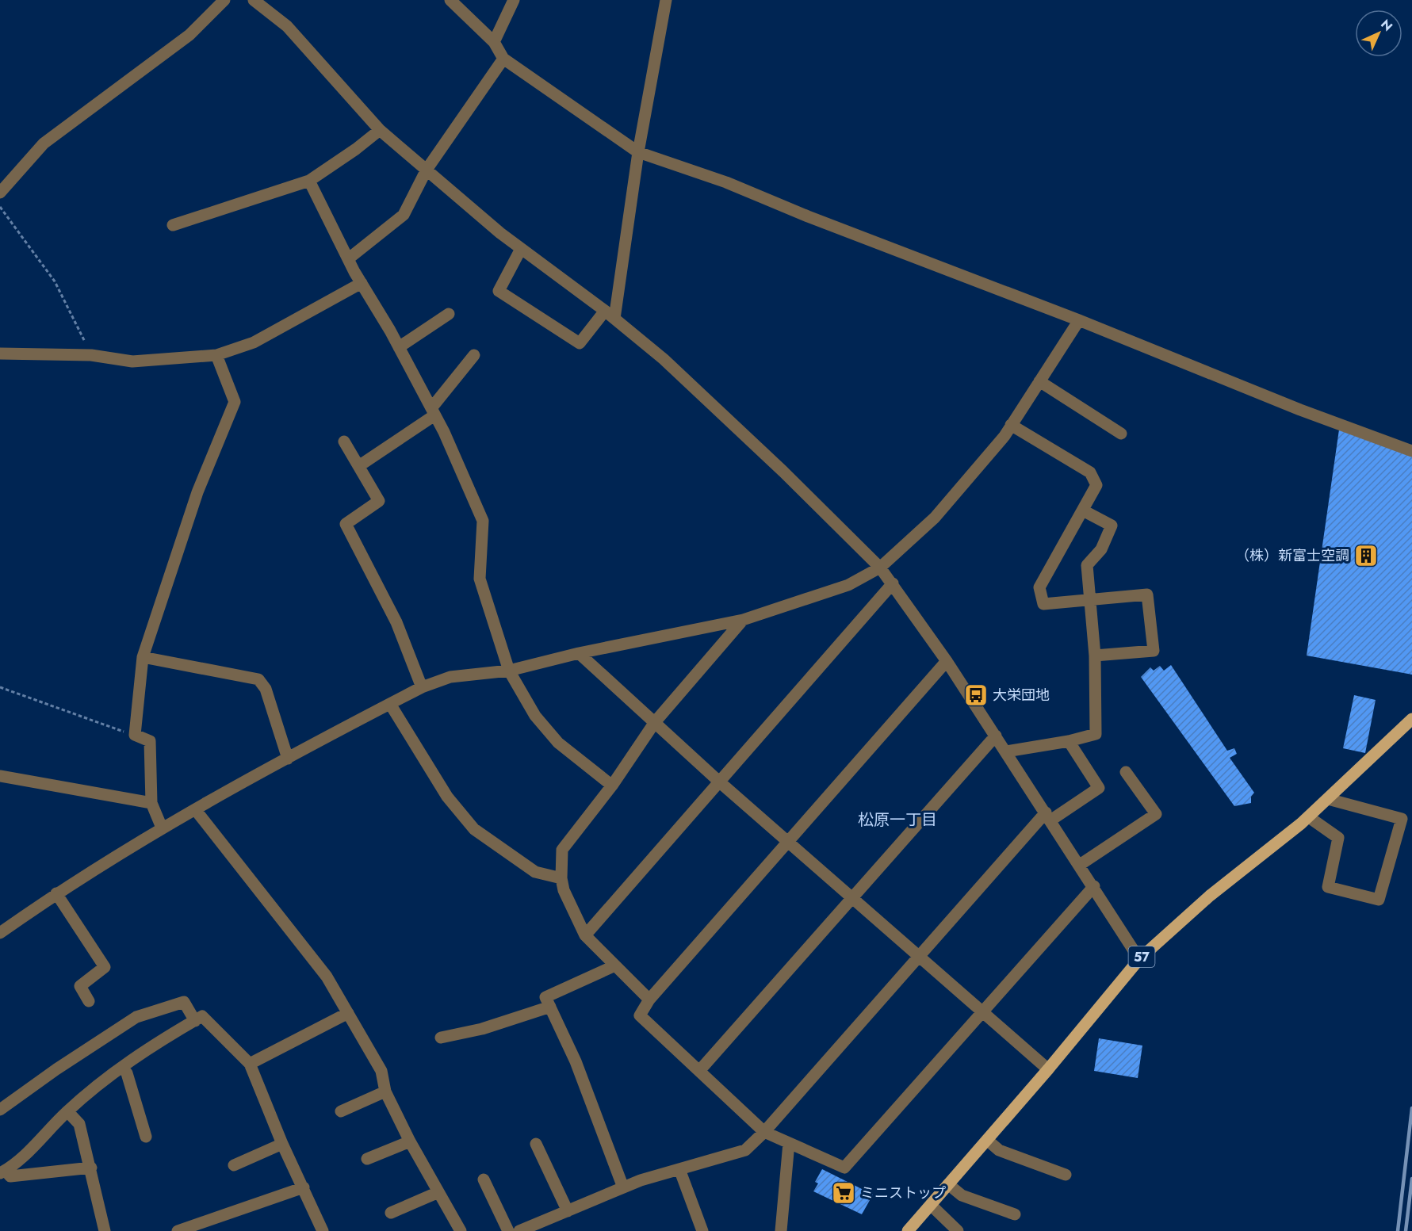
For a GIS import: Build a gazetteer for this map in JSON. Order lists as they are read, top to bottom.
{
  "streets": {
    "main road": ["57"]
  },
  "districts": ["松原一丁目"],
  "places": {
    "building": ["（株）新富士空調"],
    "bus stop": ["大栄団地"],
    "supermarket": ["ミニストップ"]
  },
  "north": "top right"
}
